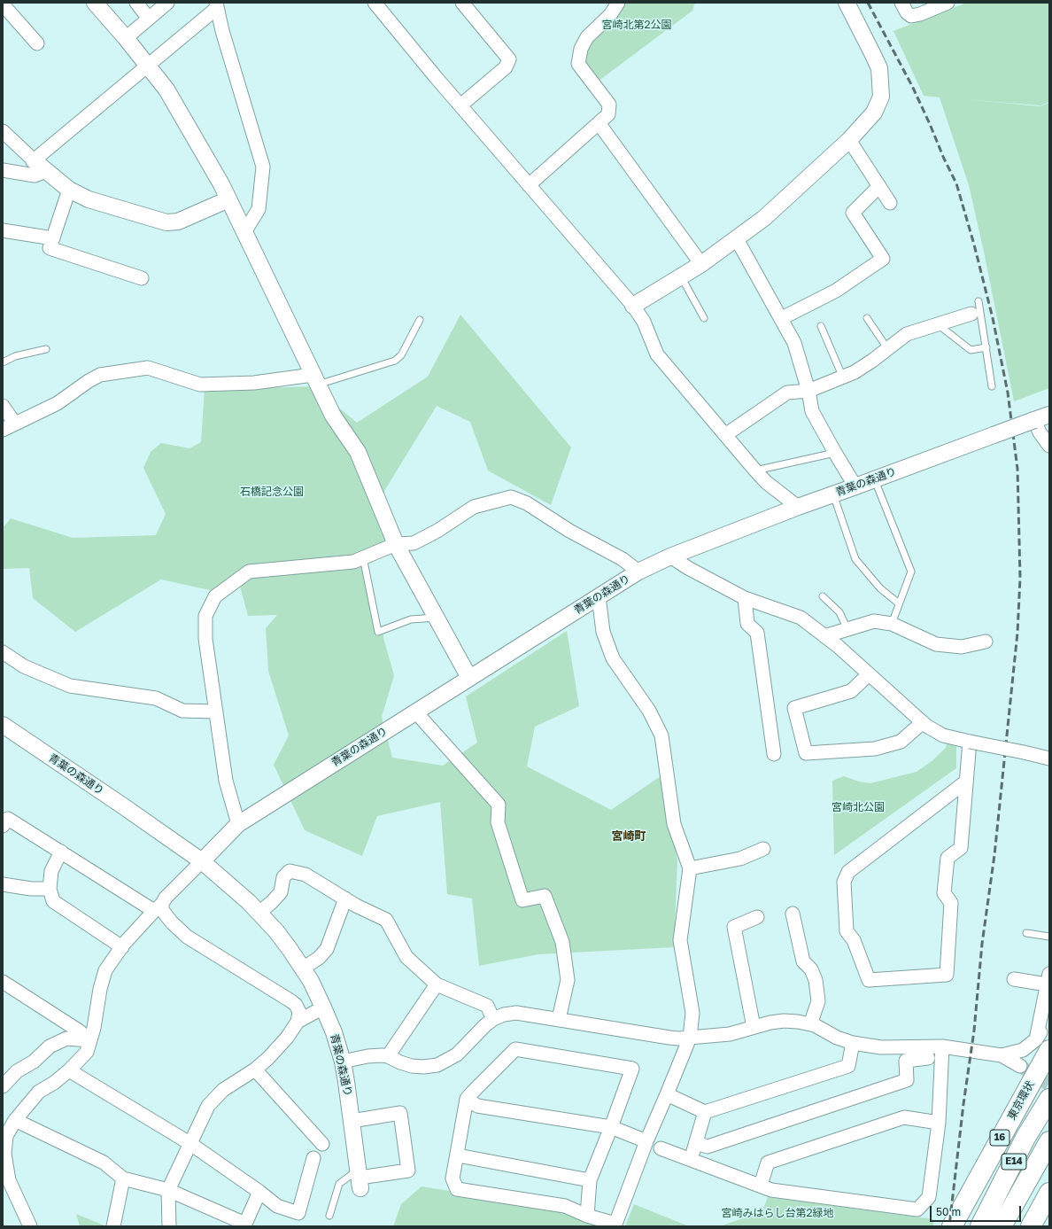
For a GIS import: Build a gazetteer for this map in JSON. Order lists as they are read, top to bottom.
{
  "streets": {
    "highway": ["東京環状", "16", "E14"],
    "street": ["青葉の森通り"]
  },
  "districts": ["宮崎町"],
  "parks": [
    "宮崎北第2公園",
    "石橋記念公園",
    "宮崎北公園",
    "宮崎みはらし台第2緑地"
  ],
  "scale_bar": "50 m"
}
